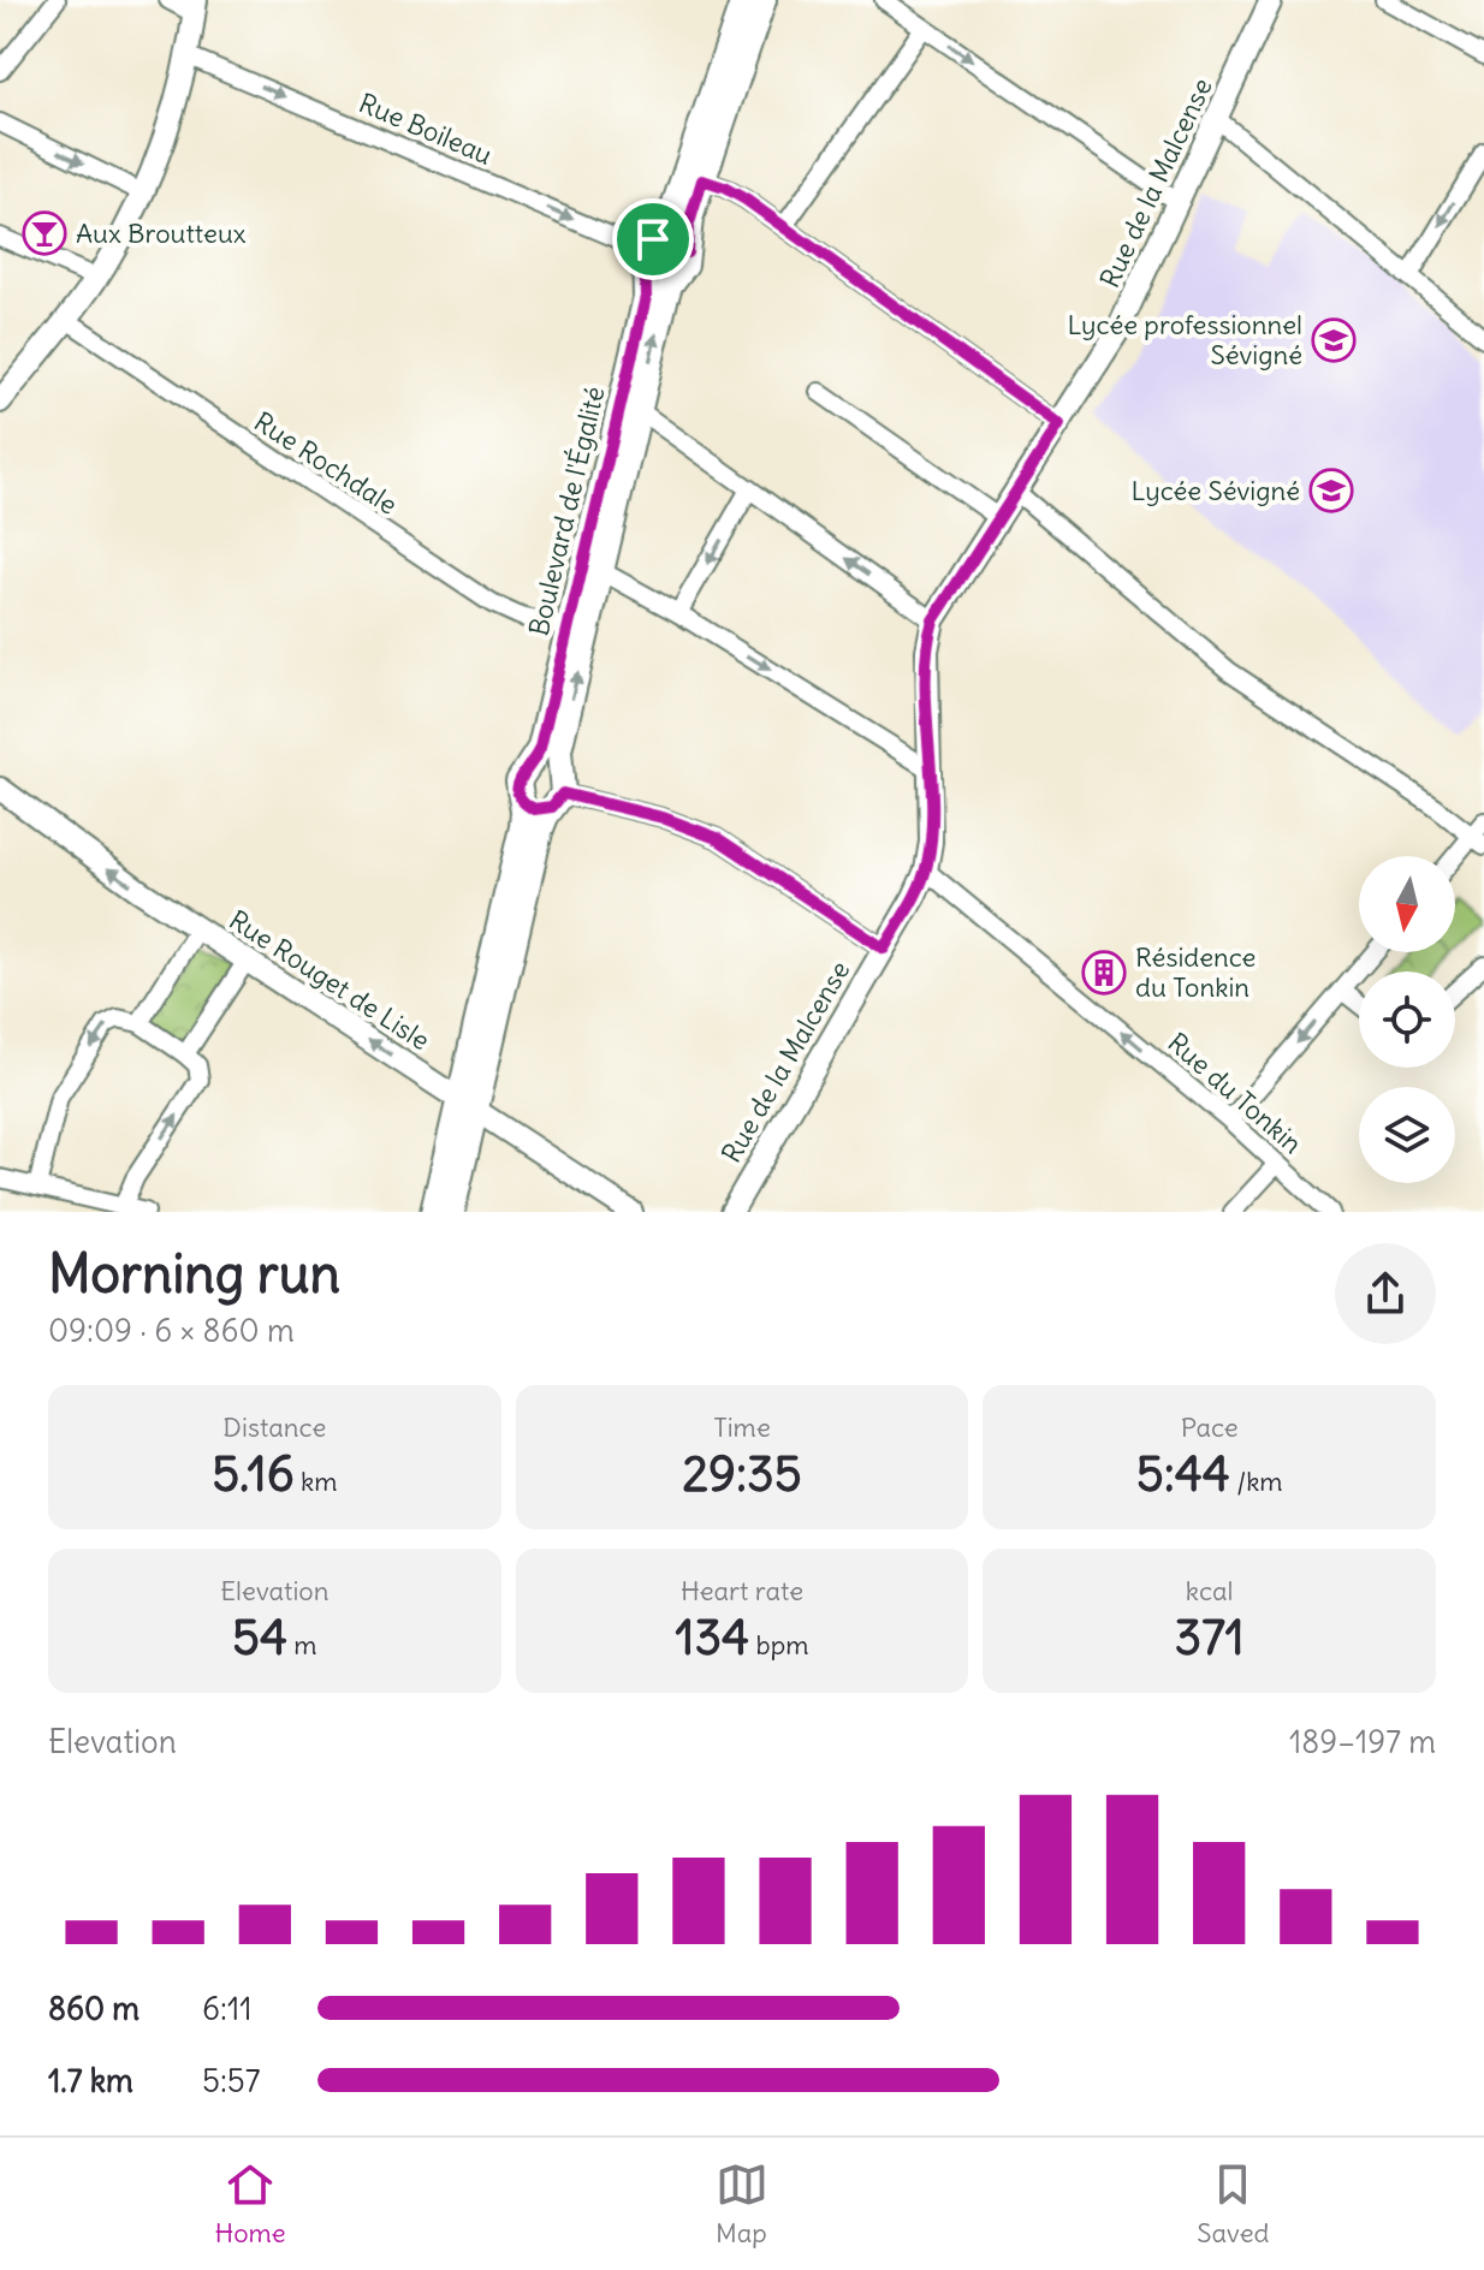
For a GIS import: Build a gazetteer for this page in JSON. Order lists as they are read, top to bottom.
{
  "streets": {
    "main road": ["Boulevard de l'Égalité"],
    "street": [
      "Rue Boileau",
      "Rue de la Malcense",
      "Rue Rochdale",
      "Rue Rouget de Lisle",
      "Rue du Tonkin"
    ]
  },
  "crossings": [
    ["Rue Boileau", "Boulevard de l'Égalité"],
    ["Rue de la Malcense", "Rue du Tonkin"],
    ["Rue Rochdale", "Boulevard de l'Égalité"],
    ["Boulevard de l'Égalité", "Rue Rouget de Lisle"]
  ],
  "one_way": ["Rue Boileau", "Rue Rouget de Lisle", "Rue du Tonkin"],
  "places": {
    "bar": ["Aux Broutteux"],
    "school or university": ["Lycée professionnel Sévigné", "Lycée Sévigné"],
    "building": ["Résidence du Tonkin"]
  },
  "north": "bottom",
  "page": {
    "heading": ["Morning run", "09:09 · 6 × 860 m"],
    "stats": [
      ["Distance", "5.16 km"],
      ["Time", "29:35"],
      ["Pace", "5:44 /km"],
      ["Elevation", "54 m"],
      ["Heart rate", "134 bpm"],
      ["kcal", "371"]
    ],
    "chart": ["Elevation", "189–197 m"],
    "list": [
      {
        "name": "860 m",
        "note": "6:11"
      },
      {
        "name": "1.7 km",
        "note": "5:57"
      }
    ],
    "tabs": ["Home", "Map", "Saved"]
  }
}
